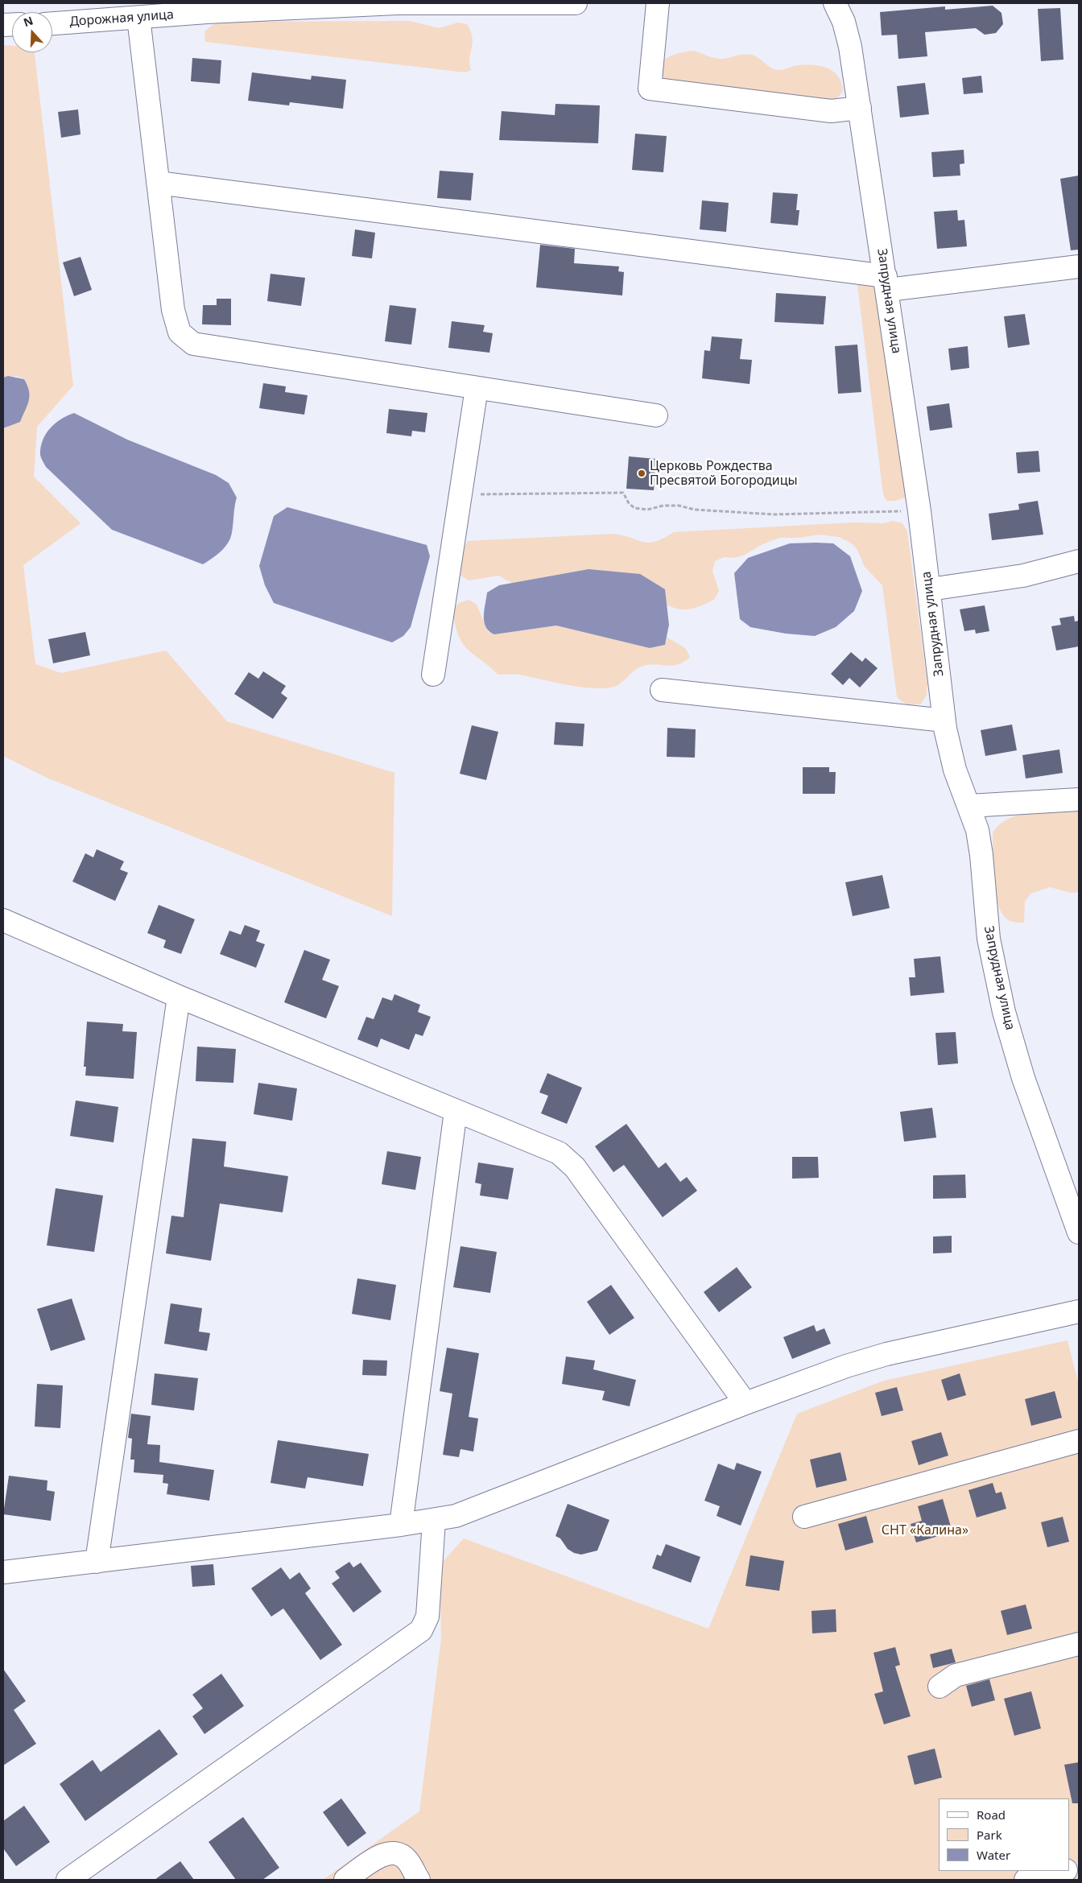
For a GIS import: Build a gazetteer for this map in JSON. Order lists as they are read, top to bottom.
{
  "streets": {
    "street": ["Дорожная улица", "Запрудная улица"]
  },
  "parks": ["СНТ «Калина»"],
  "places": ["Церковь Рождества Пресвятой Богородицы"],
  "legend": ["Road", "Park", "Water"],
  "north": "top"
}
